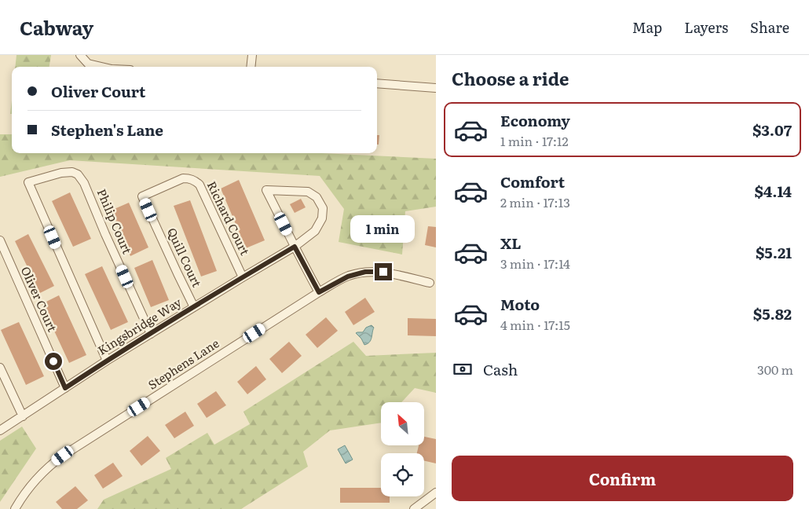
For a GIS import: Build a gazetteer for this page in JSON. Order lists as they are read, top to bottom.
{
  "streets": {
    "street": [
      "Richard Court",
      "Philip Court",
      "Quill Court",
      "Oliver Court",
      "Kingsbridge Way",
      "Stephens Lane"
    ]
  },
  "crossings": [
    ["Richard Court", "Quill Court"],
    ["Richard Court", "Kingsbridge Way"],
    ["Philip Court", "Kingsbridge Way"],
    ["Quill Court", "Kingsbridge Way"],
    ["Oliver Court", "Kingsbridge Way"]
  ],
  "north": "top left",
  "page": {
    "header": "Cabway",
    "nav": ["Map", "Layers", "Share"],
    "heading": "Choose a ride",
    "banner": ["Oliver Court", "Stephen's Lane"],
    "list": [
      {
        "name": "Economy",
        "note": "1 min · 17:12",
        "value": "$3.07"
      },
      {
        "name": "Comfort",
        "note": "2 min · 17:13",
        "value": "$4.14"
      },
      {
        "name": "XL",
        "note": "3 min · 17:14",
        "value": "$5.21"
      },
      {
        "name": "Moto",
        "note": "4 min · 17:15",
        "value": "$5.82"
      }
    ],
    "bubble": "1 min",
    "pay": ["Cash", "300 m"],
    "buttons": "Confirm"
  }
}
